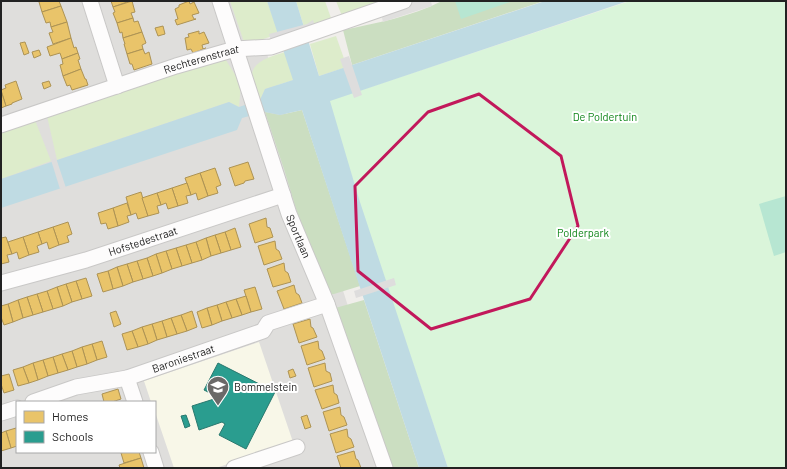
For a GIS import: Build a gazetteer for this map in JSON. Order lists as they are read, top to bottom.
{
  "streets": {
    "street": [
      "Rechterenstraat",
      "Sportlaan",
      "Hofstedestraat",
      "Baroniestraat"
    ]
  },
  "crossings": [
    ["Rechterenstraat", "Sportlaan"],
    ["Sportlaan", "Hofstedestraat"],
    ["Sportlaan", "Baroniestraat"]
  ],
  "parks": ["De Poldertuin", "Polderpark"],
  "places": {
    "school or university": ["Bommelstein"]
  },
  "legend": ["Homes", "Schools"]
}
